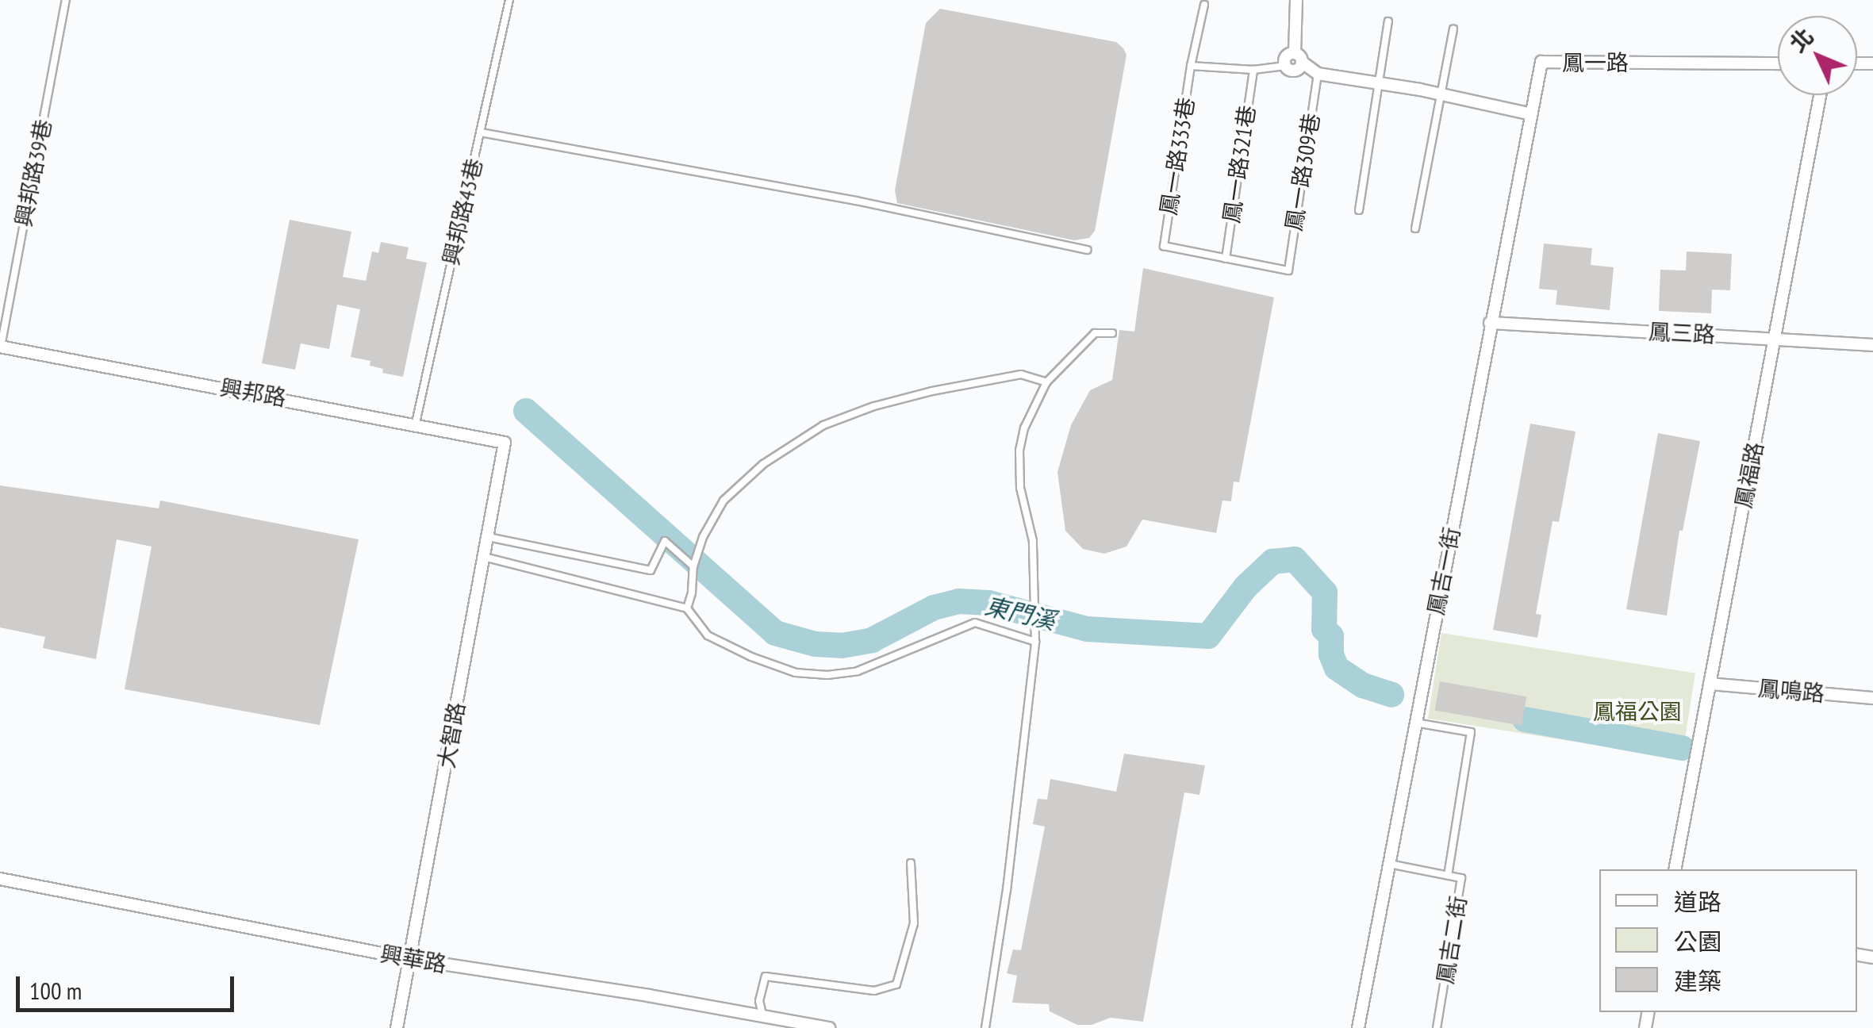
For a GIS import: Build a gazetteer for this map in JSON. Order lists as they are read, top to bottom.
{
  "streets": {
    "street": [
      "鳳一路",
      "鳳三路",
      "興邦路",
      "鳳福路",
      "鳳吉一街",
      "鳳鳴路",
      "大智路",
      "興華路"
    ],
    "lane": [
      "鳳一路333巷",
      "鳳一路321巷",
      "鳳一路309巷",
      "興邦路39巷",
      "興邦路43巷",
      "鳳吉二街"
    ]
  },
  "crossings": [
    ["鳳一路", "鳳吉一街"],
    ["鳳一路333巷", "鳳一路321巷"],
    ["鳳一路333巷", "鳳一路309巷"],
    ["鳳一路321巷", "鳳一路309巷"],
    ["興邦路39巷", "興邦路"],
    ["興邦路43巷", "興邦路"],
    ["鳳三路", "鳳福路"],
    ["鳳三路", "鳳吉一街"],
    ["興邦路", "大智路"],
    ["鳳福路", "鳳鳴路"],
    ["鳳吉一街", "鳳吉二街"],
    ["大智路", "興華路"]
  ],
  "water": ["東門溪"],
  "parks": ["鳳福公園"],
  "legend": ["道路", "公園", "建築"],
  "scale_bar": "100 m",
  "north": "top left"
}
